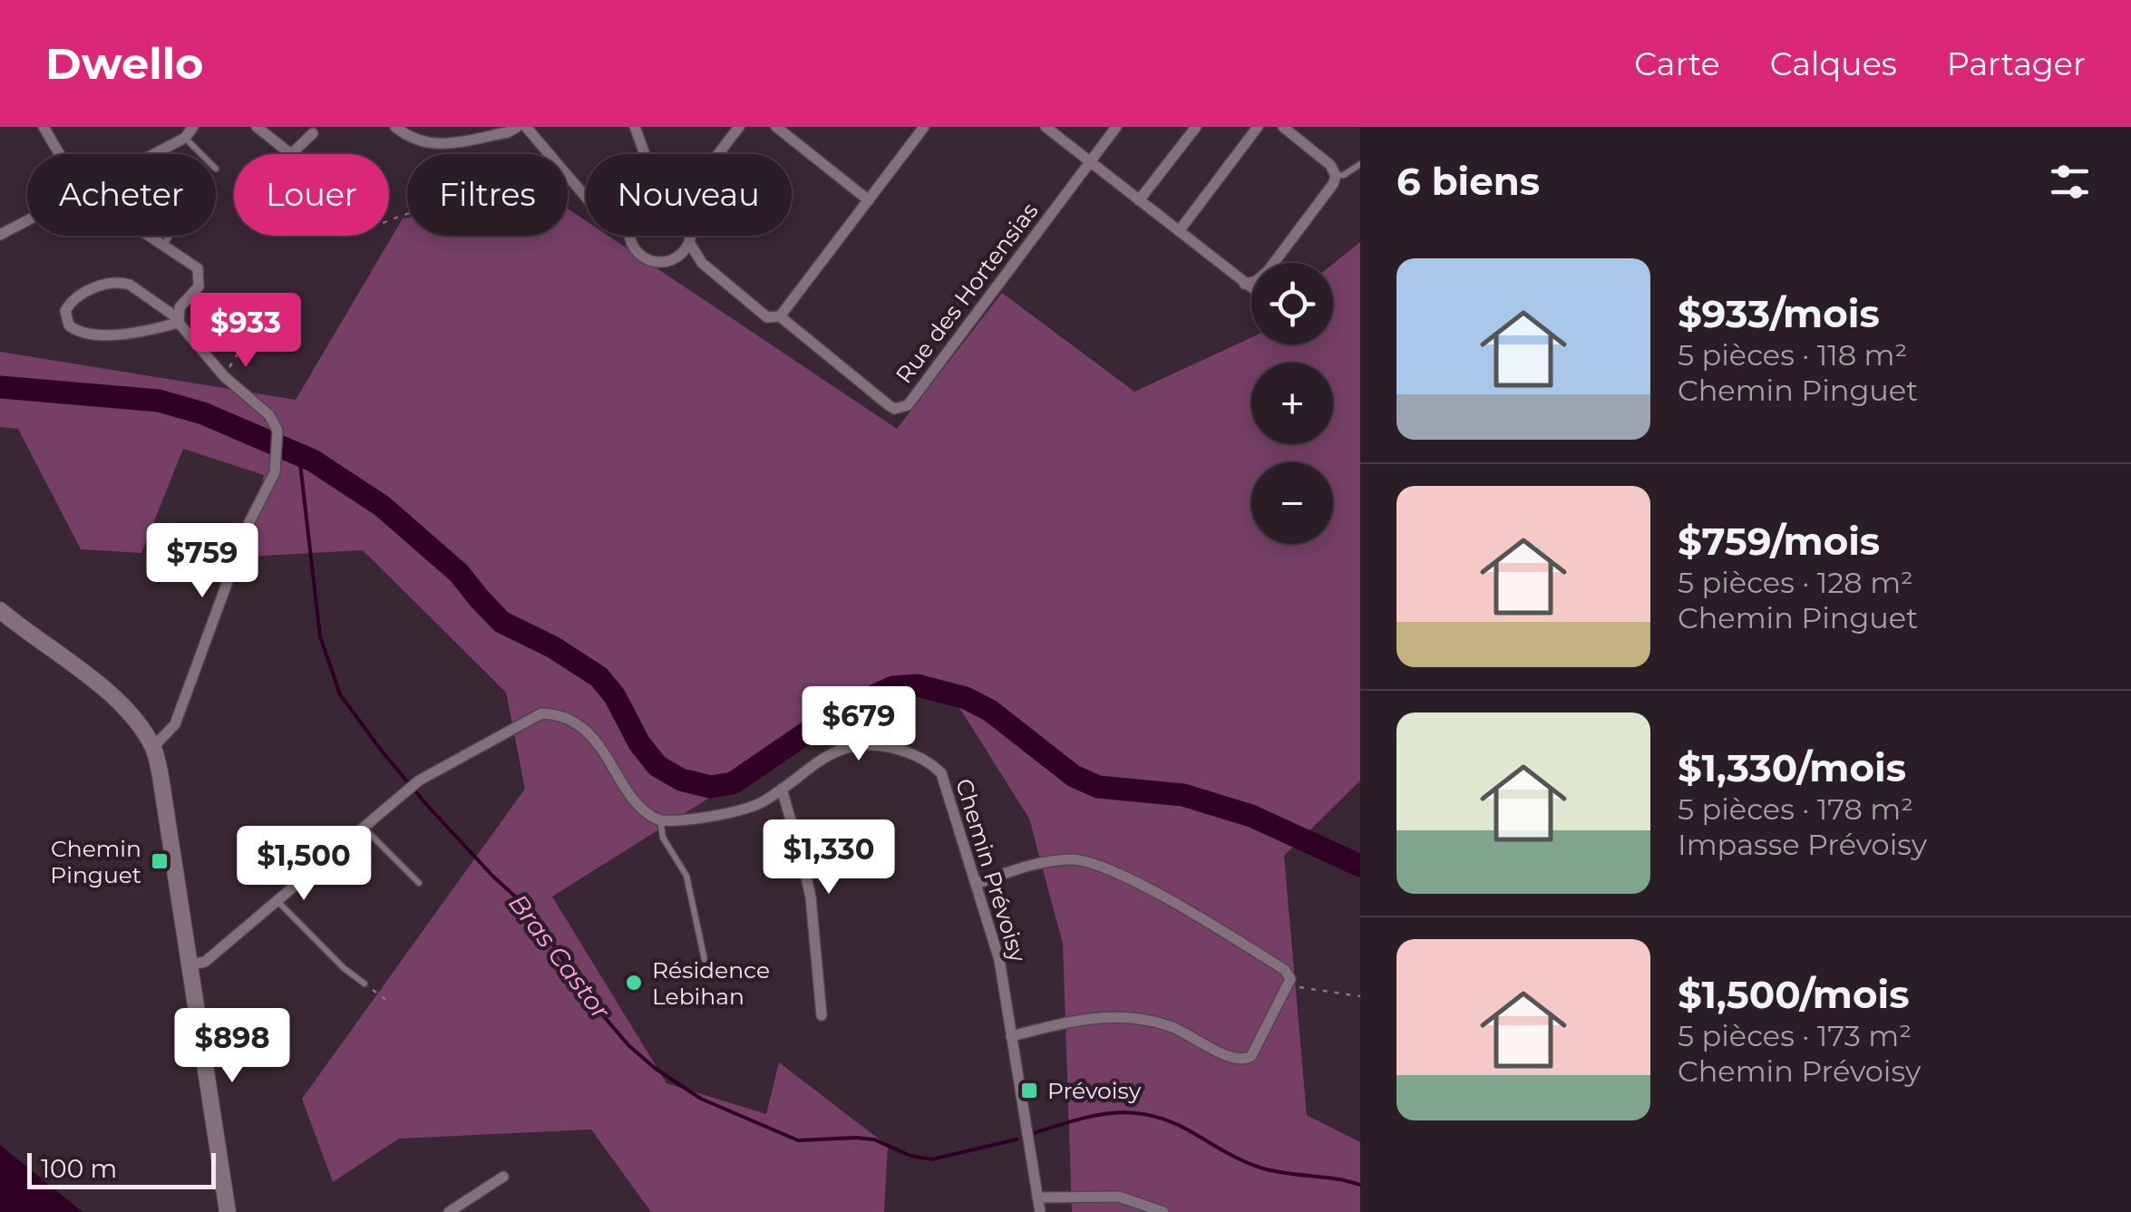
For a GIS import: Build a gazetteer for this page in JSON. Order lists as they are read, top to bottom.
{
  "streets": {
    "street": ["Rue des Hortensias", "Chemin Prévoisy"]
  },
  "water": ["Bras Castor"],
  "places": {
    "transit": ["Chemin Pinguet", "Prévoisy"],
    "other": ["Résidence Lebihan"]
  },
  "scale_bar": "100 m",
  "page": {
    "header": "Dwello",
    "nav": ["Carte", "Calques", "Partager"],
    "heading": "6 biens",
    "chip": [
      "Acheter",
      "Louer",
      "Filtres",
      "Nouveau"
    ],
    "list": [
      {
        "name": "$933/mois",
        "note": "5 pièces · 118 m² · Chemin Pinguet"
      },
      {
        "name": "$759/mois",
        "note": "5 pièces · 128 m² · Chemin Pinguet"
      },
      {
        "name": "$1,330/mois",
        "note": "5 pièces · 178 m² · Impasse Prévoisy"
      },
      {
        "name": "$1,500/mois",
        "note": "5 pièces · 173 m² · Chemin Prévoisy"
      }
    ],
    "map_buttons": ["+", "−"],
    "price": [
      "$933",
      "$759",
      "$679",
      "$1,330",
      "$1,500",
      "$898"
    ],
    "scale": "100 m"
  }
}
